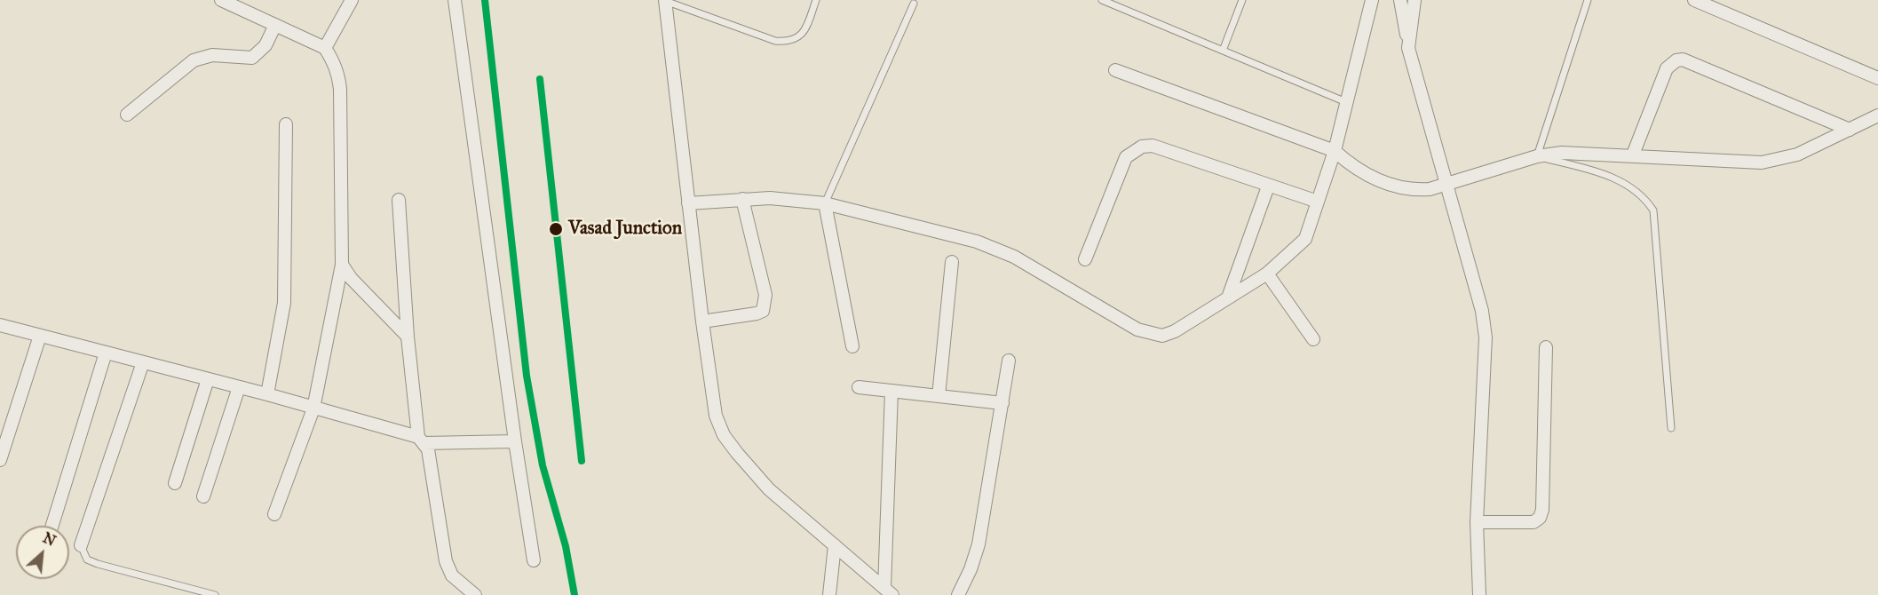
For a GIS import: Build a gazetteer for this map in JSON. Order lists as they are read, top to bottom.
{
  "places": ["Vasad Junction"],
  "north": "top right"
}
